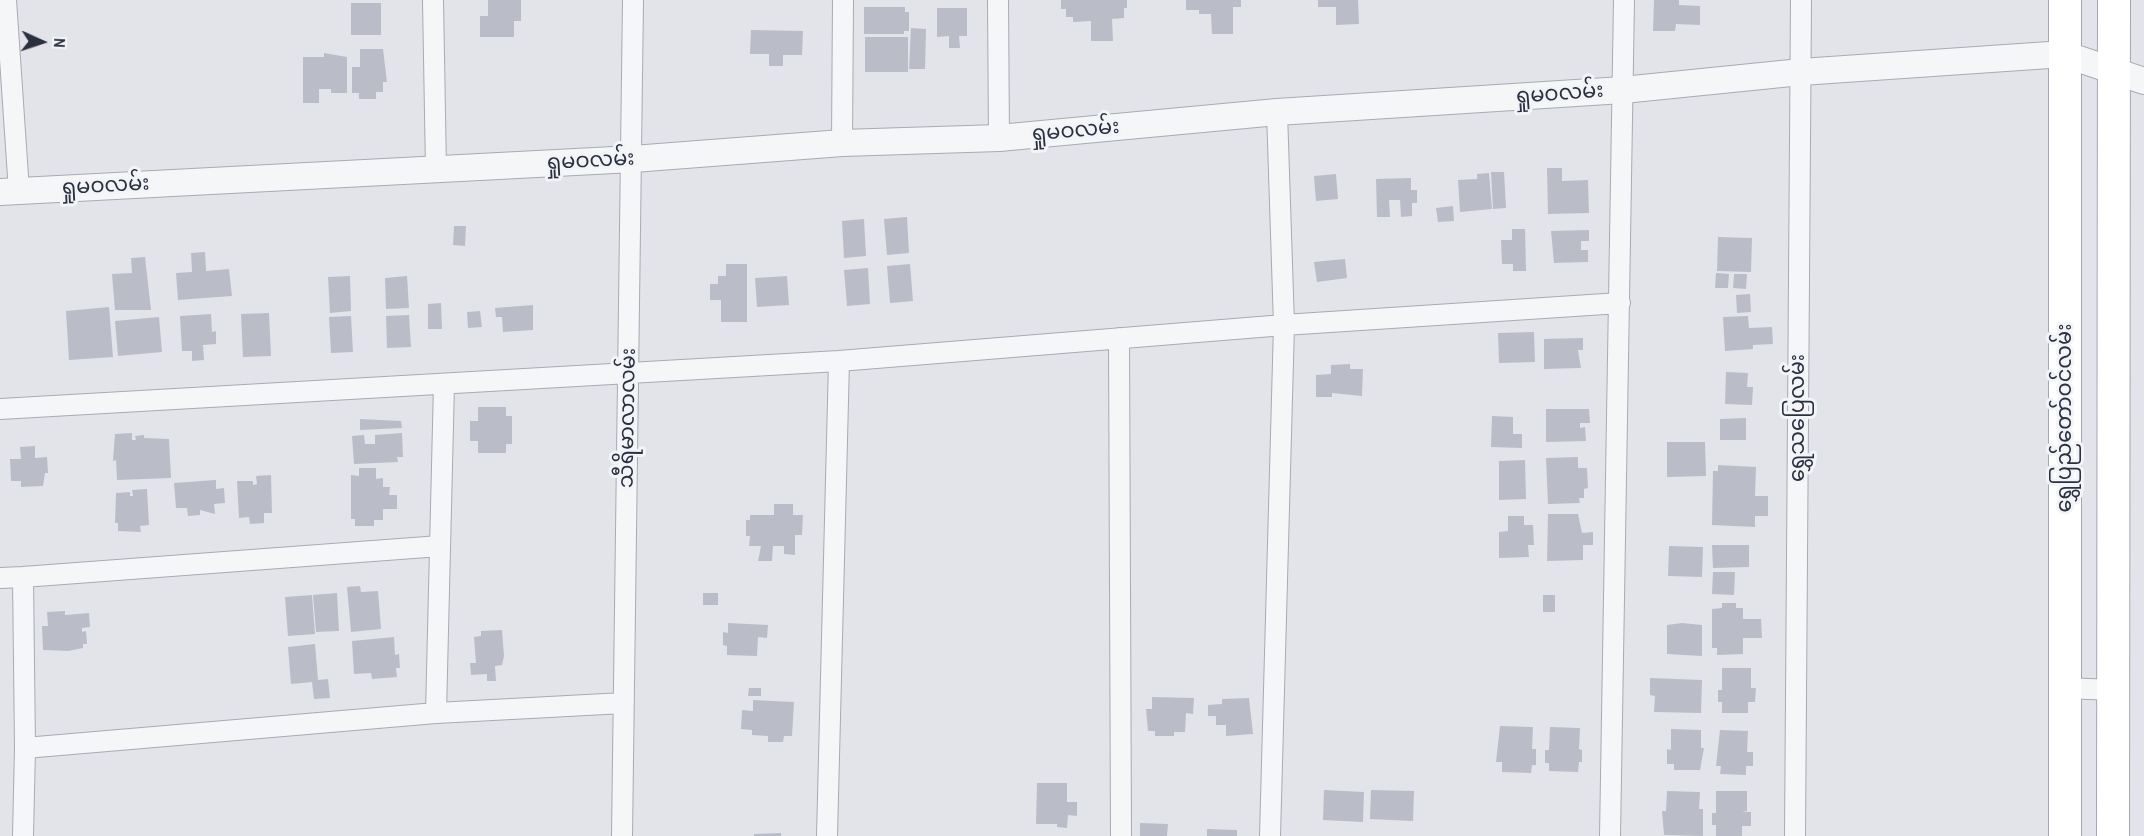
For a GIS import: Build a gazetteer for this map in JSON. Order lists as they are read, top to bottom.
{
  "streets": {
    "main road": ["ရွှေပြည်တော်ဝင်လမ်း"],
    "street": ["ရှုမဝလမ်း", "သီရိမာလာလမ်း", "ရွှေသပြေလမ်း"]
  },
  "crossings": [
    ["ရှုမဝလမ်း", "သီရိမာလာလမ်း"],
    ["ရှုမဝလမ်း", "ရွှေသပြေလမ်း"],
    ["ရှုမဝလမ်း", "ရွှေပြည်တော်ဝင်လမ်း"]
  ],
  "north": "right"
}
